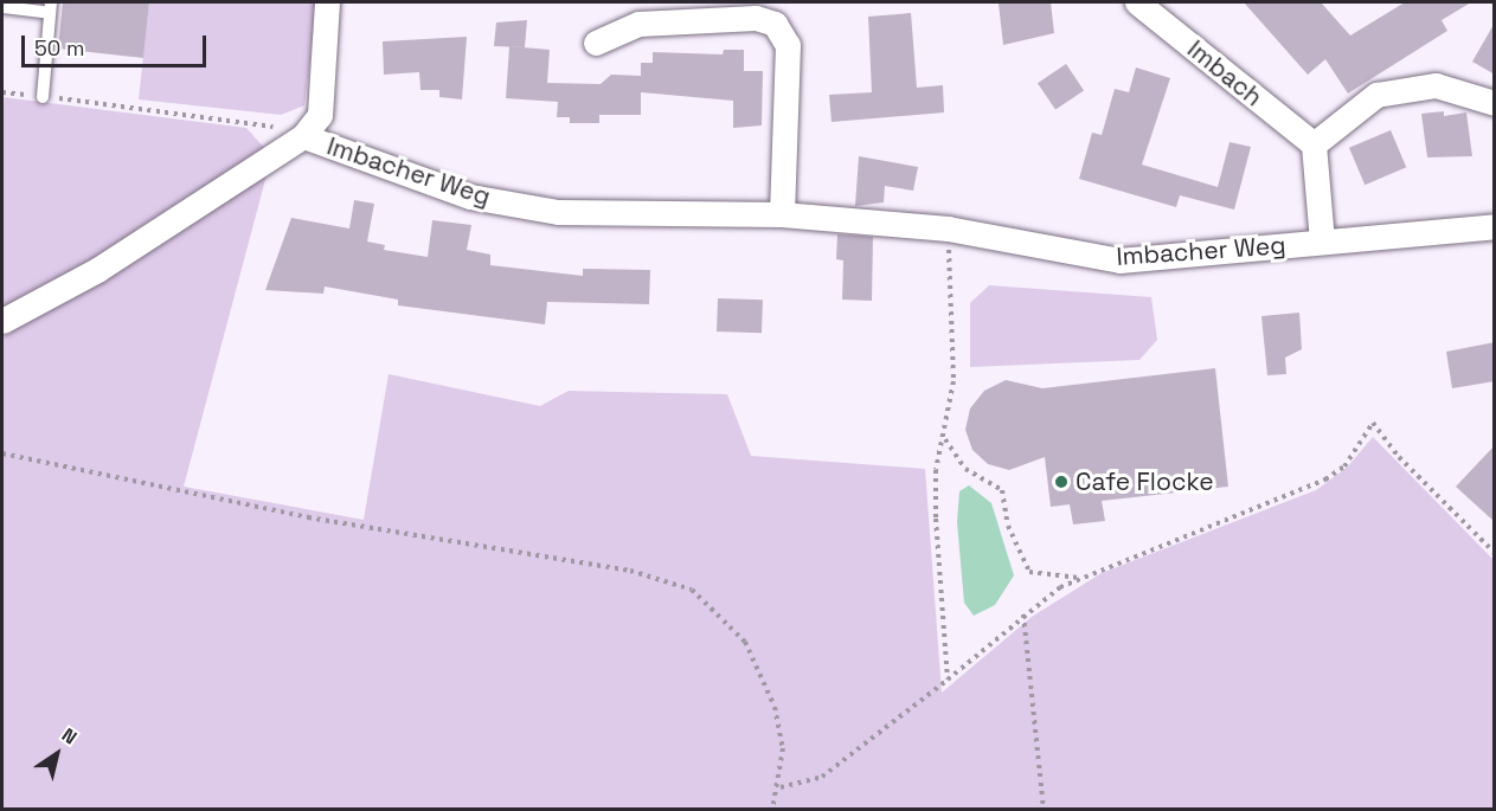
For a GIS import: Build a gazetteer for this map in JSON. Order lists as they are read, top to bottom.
{
  "streets": {
    "street": ["Imbach", "Imbacher Weg"]
  },
  "places": ["Cafe Flocke"],
  "scale_bar": "50 m",
  "north": "top right"
}
